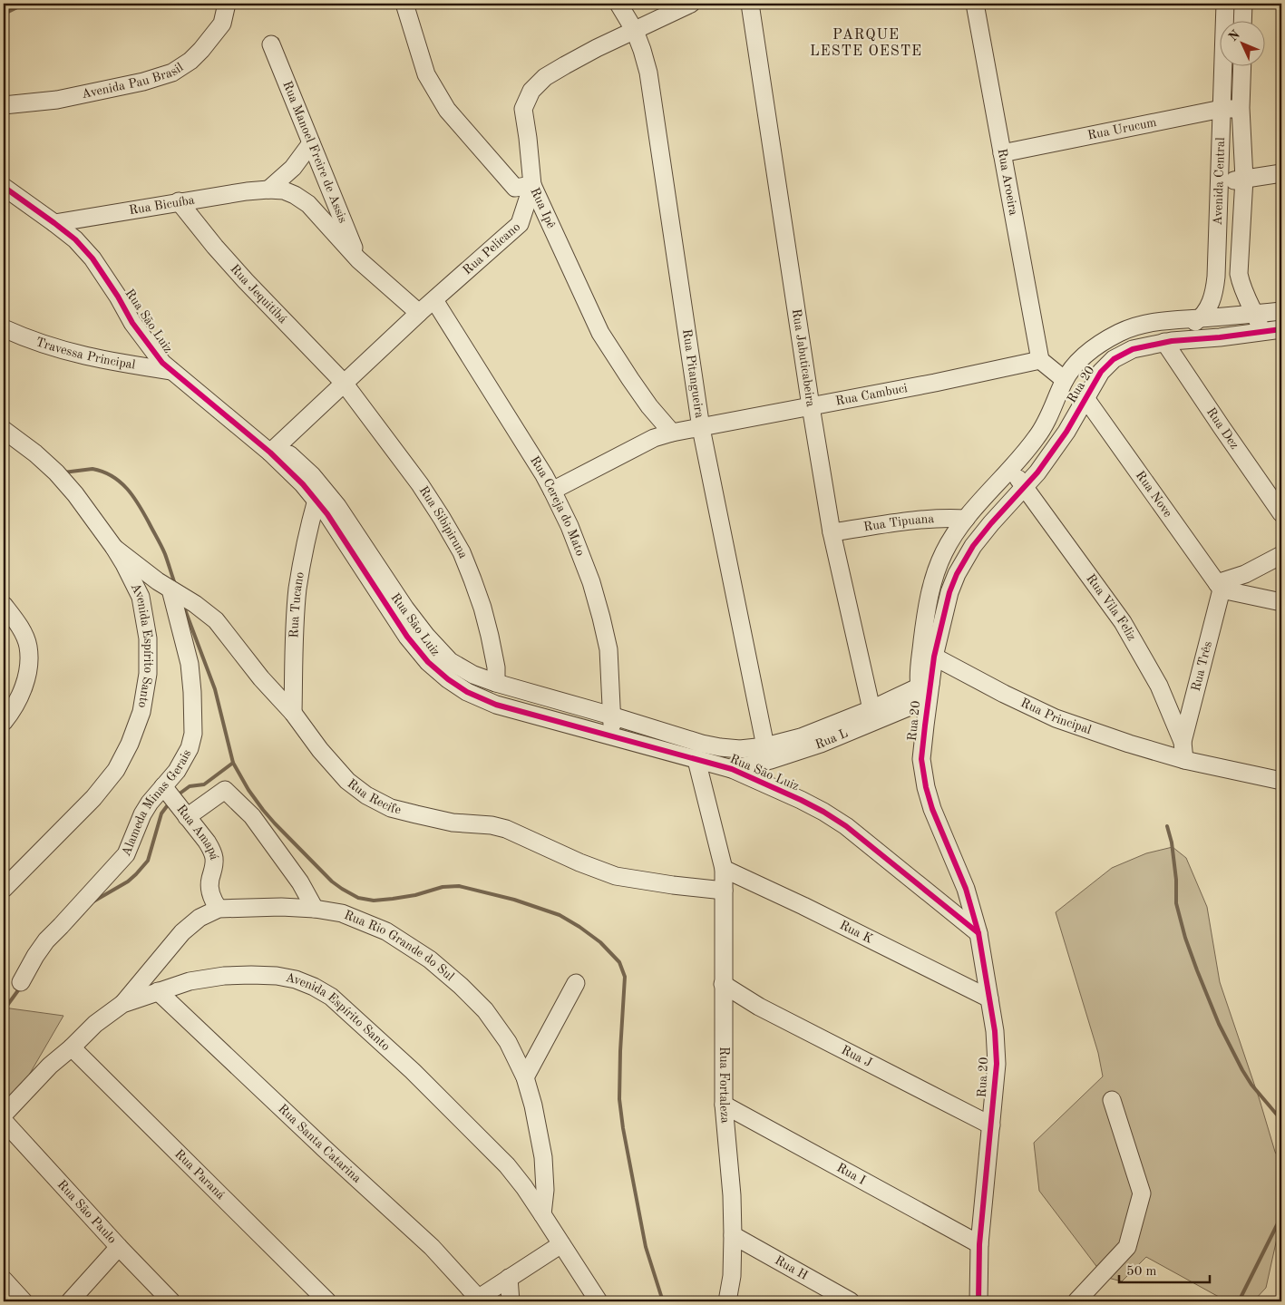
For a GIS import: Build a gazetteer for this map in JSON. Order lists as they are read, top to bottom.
{
  "streets": {
    "street": [
      "Avenida Pau Brasil",
      "Rua Urucum",
      "Rua Manoel Freire de Assis",
      "Rua Aroeira",
      "Avenida Central",
      "Rua Bicuíba",
      "Rua Ipê",
      "Rua Pelicano",
      "Rua Jequitibá",
      "Rua São Luiz",
      "Travessa Principal",
      "Rua Jabuticabeira",
      "Rua Pitangueira",
      "Rua 20",
      "Rua Cambuci",
      "Rua Dez",
      "Rua Nove",
      "Rua Cereja do Mato",
      "Rua Sibipiruna",
      "Rua Tipuana",
      "Rua Tucano",
      "Rua Vila Feliz",
      "Avenida Espírito Santo",
      "Rua Três",
      "Rua Principal",
      "Rua L",
      "Rua Recife",
      "Alameda Minas Gerais",
      "Rua Amapá",
      "Rua K",
      "Rua Rio Grande do Sul",
      "Rua J",
      "Rua Fortaleza",
      "Rua Santa Catarina",
      "Rua Paraná",
      "Rua I",
      "Rua São Paulo",
      "Rua H"
    ]
  },
  "crossings": [
    ["Rua Urucum", "Rua Aroeira"],
    ["Rua Urucum", "Avenida Central"],
    ["Rua Manoel Freire de Assis", "Rua Bicuíba"],
    ["Rua Aroeira", "Rua Cambuci"],
    ["Avenida Central", "Rua 20"],
    ["Avenida Central", "Rua Dez"],
    ["Rua Bicuíba", "Rua Pelicano"],
    ["Rua Bicuíba", "Rua Jequitibá"],
    ["Rua Bicuíba", "Rua São Luiz"],
    ["Rua Ipê", "Rua Pelicano"],
    ["Rua Ipê", "Rua Cambuci"],
    ["Rua Pelicano", "Rua Jequitibá"],
    ["Rua Pelicano", "Rua São Luiz"],
    ["Rua Pelicano", "Rua Pitangueira"],
    ["Rua Pelicano", "Rua Cereja do Mato"],
    ["Rua Pelicano", "Rua Sibipiruna"],
    ["Rua Jequitibá", "Rua Sibipiruna"],
    ["Rua São Luiz", "Travessa Principal"],
    ["Rua São Luiz", "Rua Jabuticabeira"],
    ["Rua São Luiz", "Rua Pitangueira"],
    ["Rua São Luiz", "Rua 20"],
    ["Rua São Luiz", "Rua Cereja do Mato"],
    ["Rua São Luiz", "Rua Sibipiruna"],
    ["Rua São Luiz", "Rua Tucano"],
    ["Rua São Luiz", "Rua L"],
    ["Rua Jabuticabeira", "Rua Cambuci"],
    ["Rua Jabuticabeira", "Rua Tipuana"],
    ["Rua Pitangueira", "Rua Cambuci"],
    ["Rua 20", "Rua Dez"],
    ["Rua 20", "Rua Nove"],
    ["Rua 20", "Rua Tipuana"],
    ["Rua 20", "Rua Vila Feliz"],
    ["Rua 20", "Rua Principal"],
    ["Rua 20", "Rua L"],
    ["Rua 20", "Rua K"],
    ["Rua 20", "Rua J"],
    ["Rua 20", "Rua I"],
    ["Rua Cambuci", "Rua Cereja do Mato"],
    ["Rua Nove", "Rua Três"],
    ["Rua Tucano", "Rua Recife"],
    ["Rua Vila Feliz", "Rua Três"],
    ["Rua Vila Feliz", "Rua Principal"],
    ["Avenida Espírito Santo", "Rua Recife"],
    ["Avenida Espírito Santo", "Rua Rio Grande do Sul"],
    ["Avenida Espírito Santo", "Rua Santa Catarina"],
    ["Avenida Espírito Santo", "Rua Paraná"],
    ["Rua Recife", "Alameda Minas Gerais"],
    ["Rua Recife", "Rua Fortaleza"],
    ["Alameda Minas Gerais", "Rua Amapá"],
    ["Rua Amapá", "Rua Rio Grande do Sul"],
    ["Rua K", "Rua Fortaleza"],
    ["Rua J", "Rua Fortaleza"],
    ["Rua Fortaleza", "Rua I"],
    ["Rua Fortaleza", "Rua H"]
  ],
  "districts": ["PARQUE LESTE OESTE"],
  "scale_bar": "50 m",
  "north": "top left"
}
